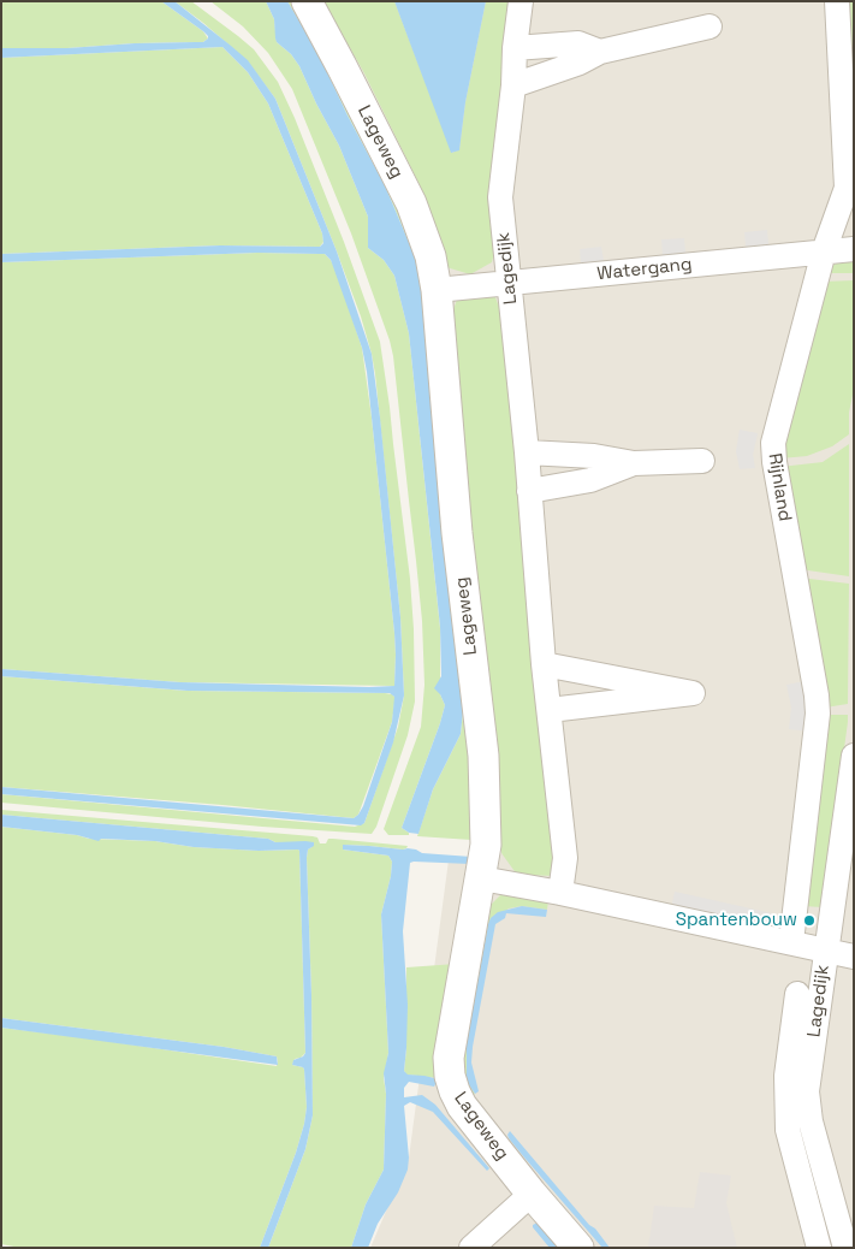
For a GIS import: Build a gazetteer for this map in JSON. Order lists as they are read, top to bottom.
{
  "streets": {
    "street": [
      "Lageweg",
      "Lagedijk",
      "Watergang",
      "Rijnland"
    ]
  },
  "crossings": [
    ["Lageweg", "Lagedijk"],
    ["Lageweg", "Watergang"],
    ["Lagedijk", "Watergang"],
    ["Lagedijk", "Rijnland"],
    ["Watergang", "Rijnland"]
  ],
  "places": ["Spantenbouw"]
}
